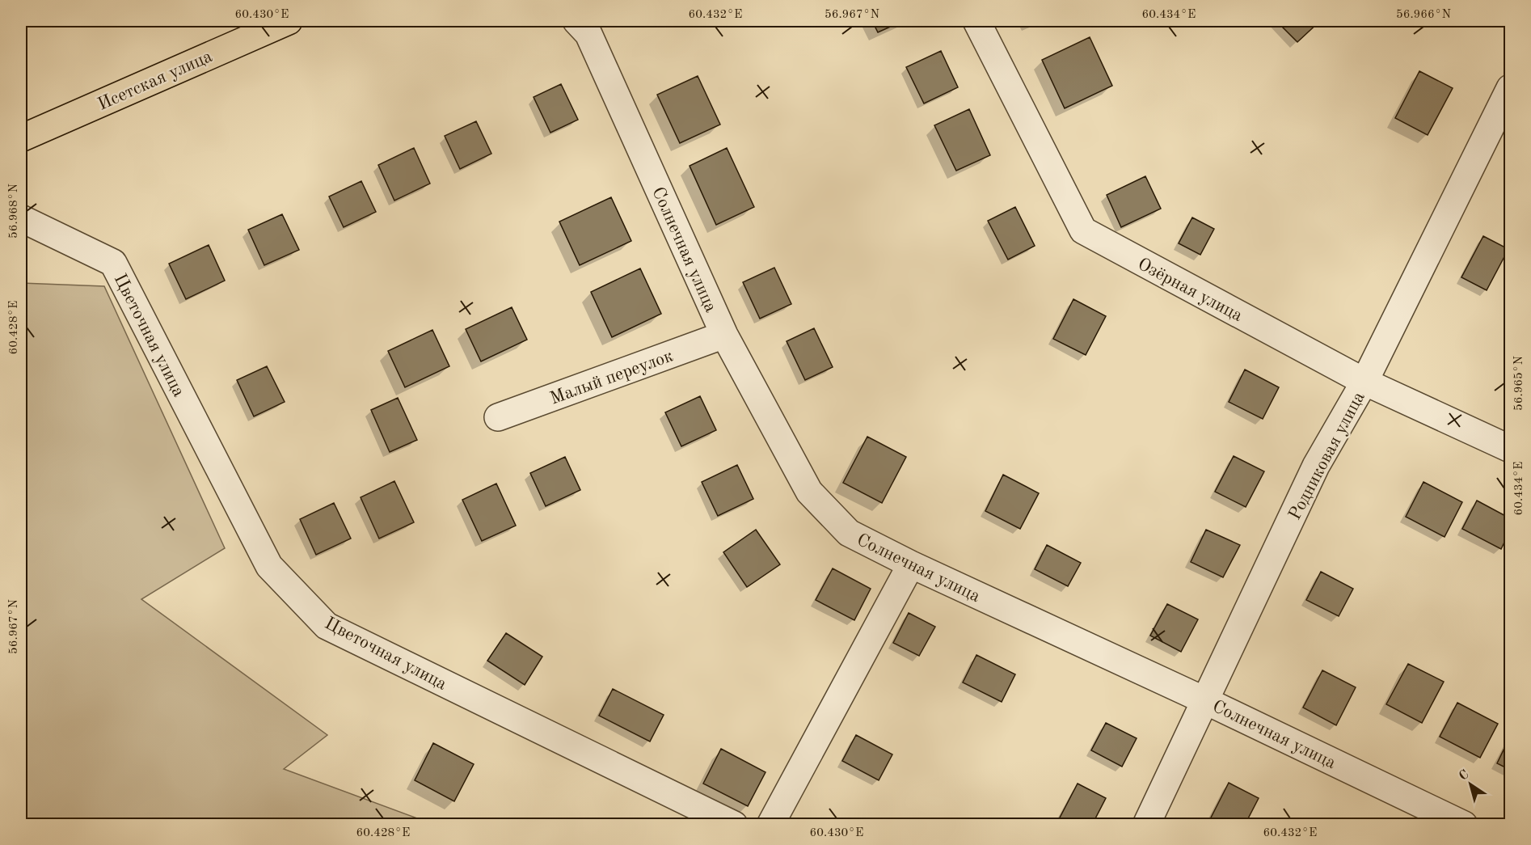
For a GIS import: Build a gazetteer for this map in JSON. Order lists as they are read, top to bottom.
{
  "streets": {
    "main road": ["Исетская улица"],
    "street": [
      "Солнечная улица",
      "Озёрная улица",
      "Цветочная улица",
      "Малый переулок",
      "Родниковая улица"
    ]
  },
  "crossings": [
    ["Солнечная улица", "Малый переулок"],
    ["Солнечная улица", "Родниковая улица"],
    ["Озёрная улица", "Родниковая улица"]
  ],
  "north": "top left",
  "coordinates": [
    "60.430°E",
    "60.432°E",
    "56.967°N",
    "60.434°E",
    "56.966°N",
    "56.968°N",
    "60.428°E",
    "56.965°N"
  ]
}
